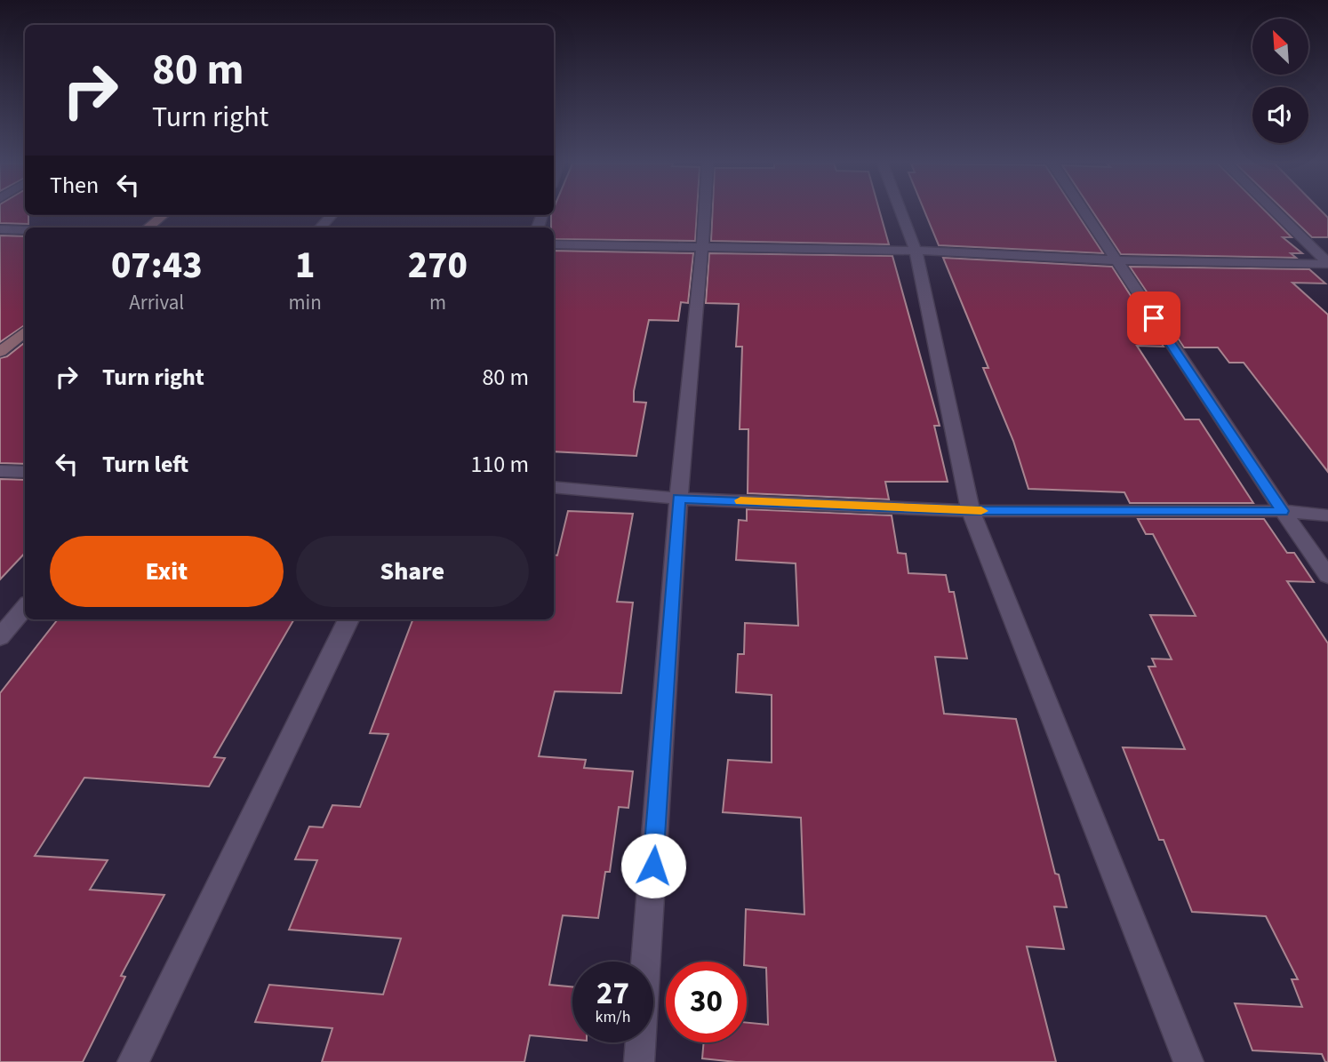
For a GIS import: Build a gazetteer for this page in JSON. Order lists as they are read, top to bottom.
{
  "north": "top left",
  "page": {
    "turn": ["80 m", "Turn right"],
    "then": "Then",
    "eta": [
      "07:43",
      "Arrival",
      "1",
      "min",
      "270",
      "m"
    ],
    "list": [
      {
        "name": "Turn right",
        "value": "80 m"
      },
      {
        "name": "Turn left",
        "value": "110 m"
      }
    ],
    "buttons": ["Exit", "Share"],
    "speed": "27 km/h",
    "limit": "30"
  }
}
